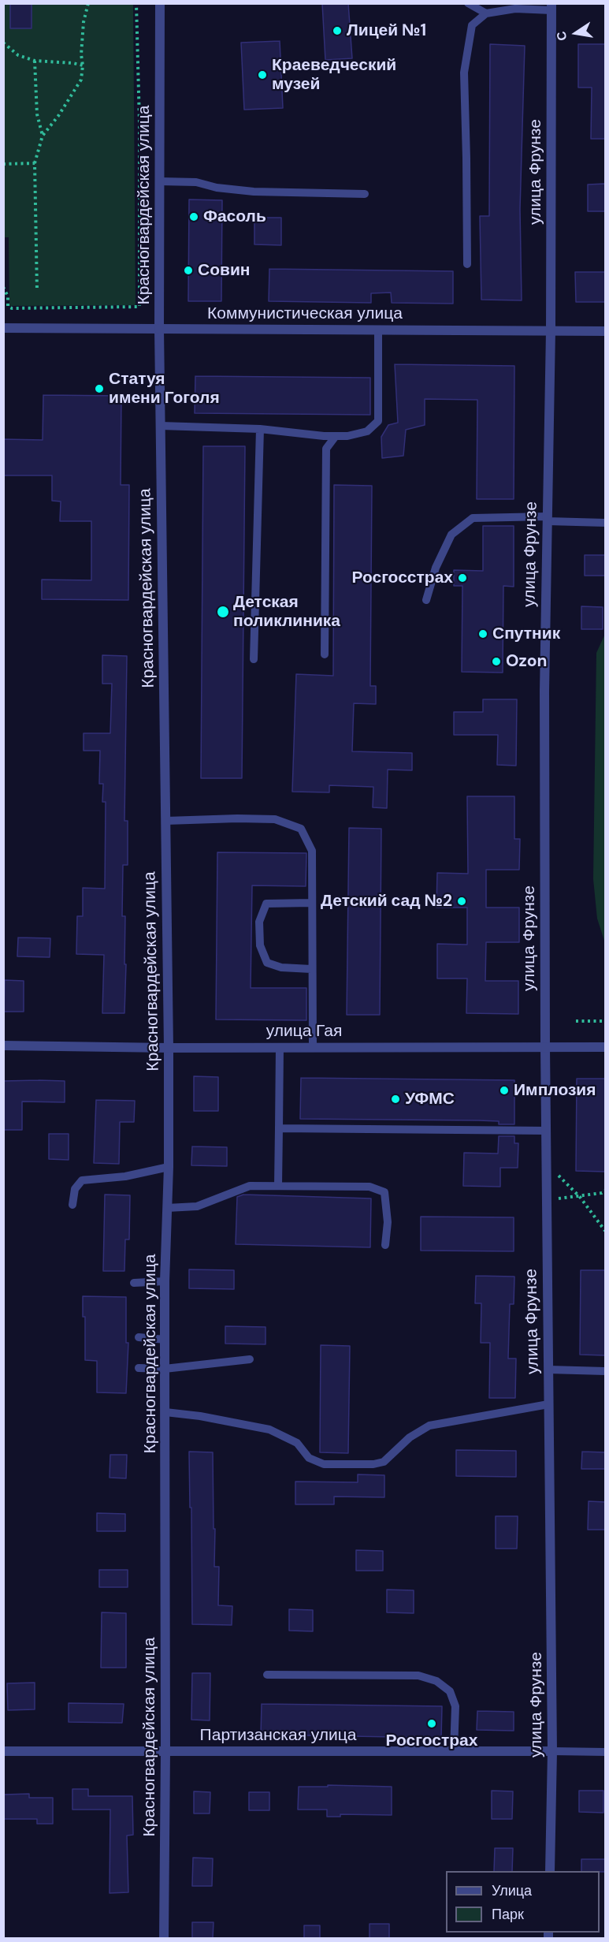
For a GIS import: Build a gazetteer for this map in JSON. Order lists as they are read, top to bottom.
{
  "streets": {
    "street": [
      "улица Фрунзе",
      "Красногвардейская улица",
      "Коммунистическая улица",
      "улица Гая",
      "Партизанская улица"
    ]
  },
  "crossings": [
    ["улица Фрунзе", "Коммунистическая улица"],
    ["улица Фрунзе", "улица Гая"],
    ["улица Фрунзе", "Партизанская улица"],
    ["Красногвардейская улица", "Коммунистическая улица"],
    ["Красногвардейская улица", "улица Гая"],
    ["Красногвардейская улица", "Партизанская улица"]
  ],
  "places": [
    "Лицей №1",
    "Краеведческий музей",
    "Фасоль",
    "Совин",
    "Статуя имени Гоголя",
    "Росгосстрах",
    "Детская поликлиника",
    "Спутник",
    "Ozon",
    "Детский сад №2",
    "Имплозия",
    "УФМС",
    "Росгострах"
  ],
  "legend": ["Улица", "Парк"],
  "north": "left"
}
